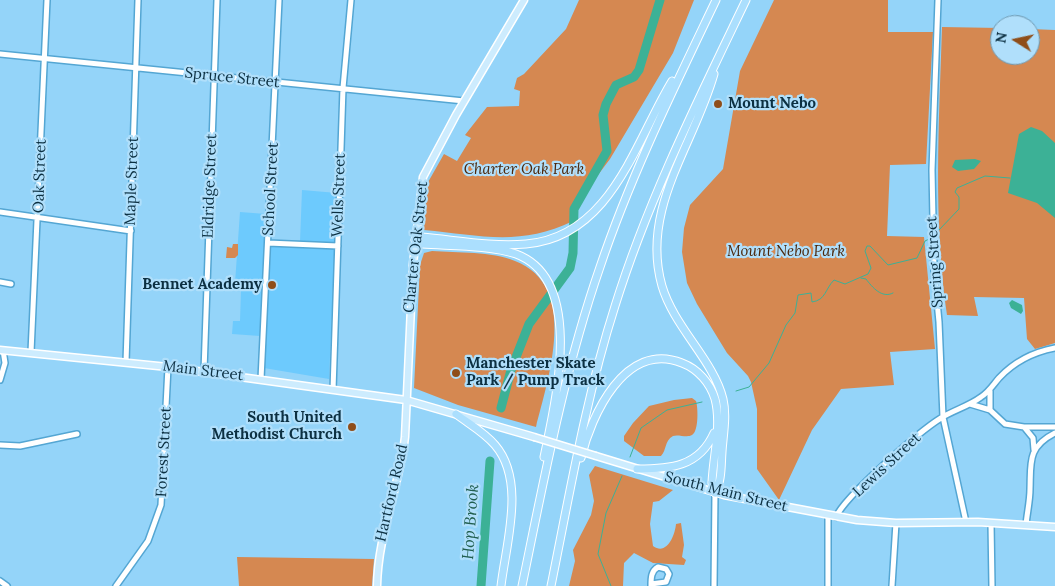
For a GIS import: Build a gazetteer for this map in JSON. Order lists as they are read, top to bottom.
{
  "streets": {
    "main road": [
      "Charter Oak Street",
      "Main Street",
      "South Main Street",
      "Hartford Road"
    ],
    "street": [
      "Spruce Street",
      "Oak Street",
      "Maple Street",
      "Eldridge Street",
      "School Street",
      "Wells Street",
      "Spring Street",
      "Forest Street",
      "Lewis Street"
    ]
  },
  "crossings": [
    ["Spruce Street", "Oak Street"],
    ["Spruce Street", "Maple Street"],
    ["Spruce Street", "Eldridge Street"],
    ["Spruce Street", "School Street"],
    ["Spruce Street", "Wells Street"],
    ["Spruce Street", "Charter Oak Street"],
    ["Oak Street", "Main Street"],
    ["Maple Street", "Main Street"],
    ["Eldridge Street", "Main Street"],
    ["School Street", "Main Street"],
    ["Wells Street", "Main Street"],
    ["Charter Oak Street", "Main Street"],
    ["Charter Oak Street", "South Main Street"],
    ["Charter Oak Street", "Hartford Road"],
    ["Spring Street", "Lewis Street"],
    ["Spring Street", "South Main Street"],
    ["Main Street", "Forest Street"],
    ["Main Street", "South Main Street"],
    ["Main Street", "Hartford Road"],
    ["Lewis Street", "South Main Street"],
    ["South Main Street", "Hartford Road"]
  ],
  "water": ["Hop Brook"],
  "parks": ["Charter Oak Park", "Mount Nebo Park"],
  "places": [
    "Mount Nebo",
    "Bennet Academy",
    "Manchester Skate Park / Pump Track",
    "South United Methodist Church"
  ],
  "north": "left"
}
